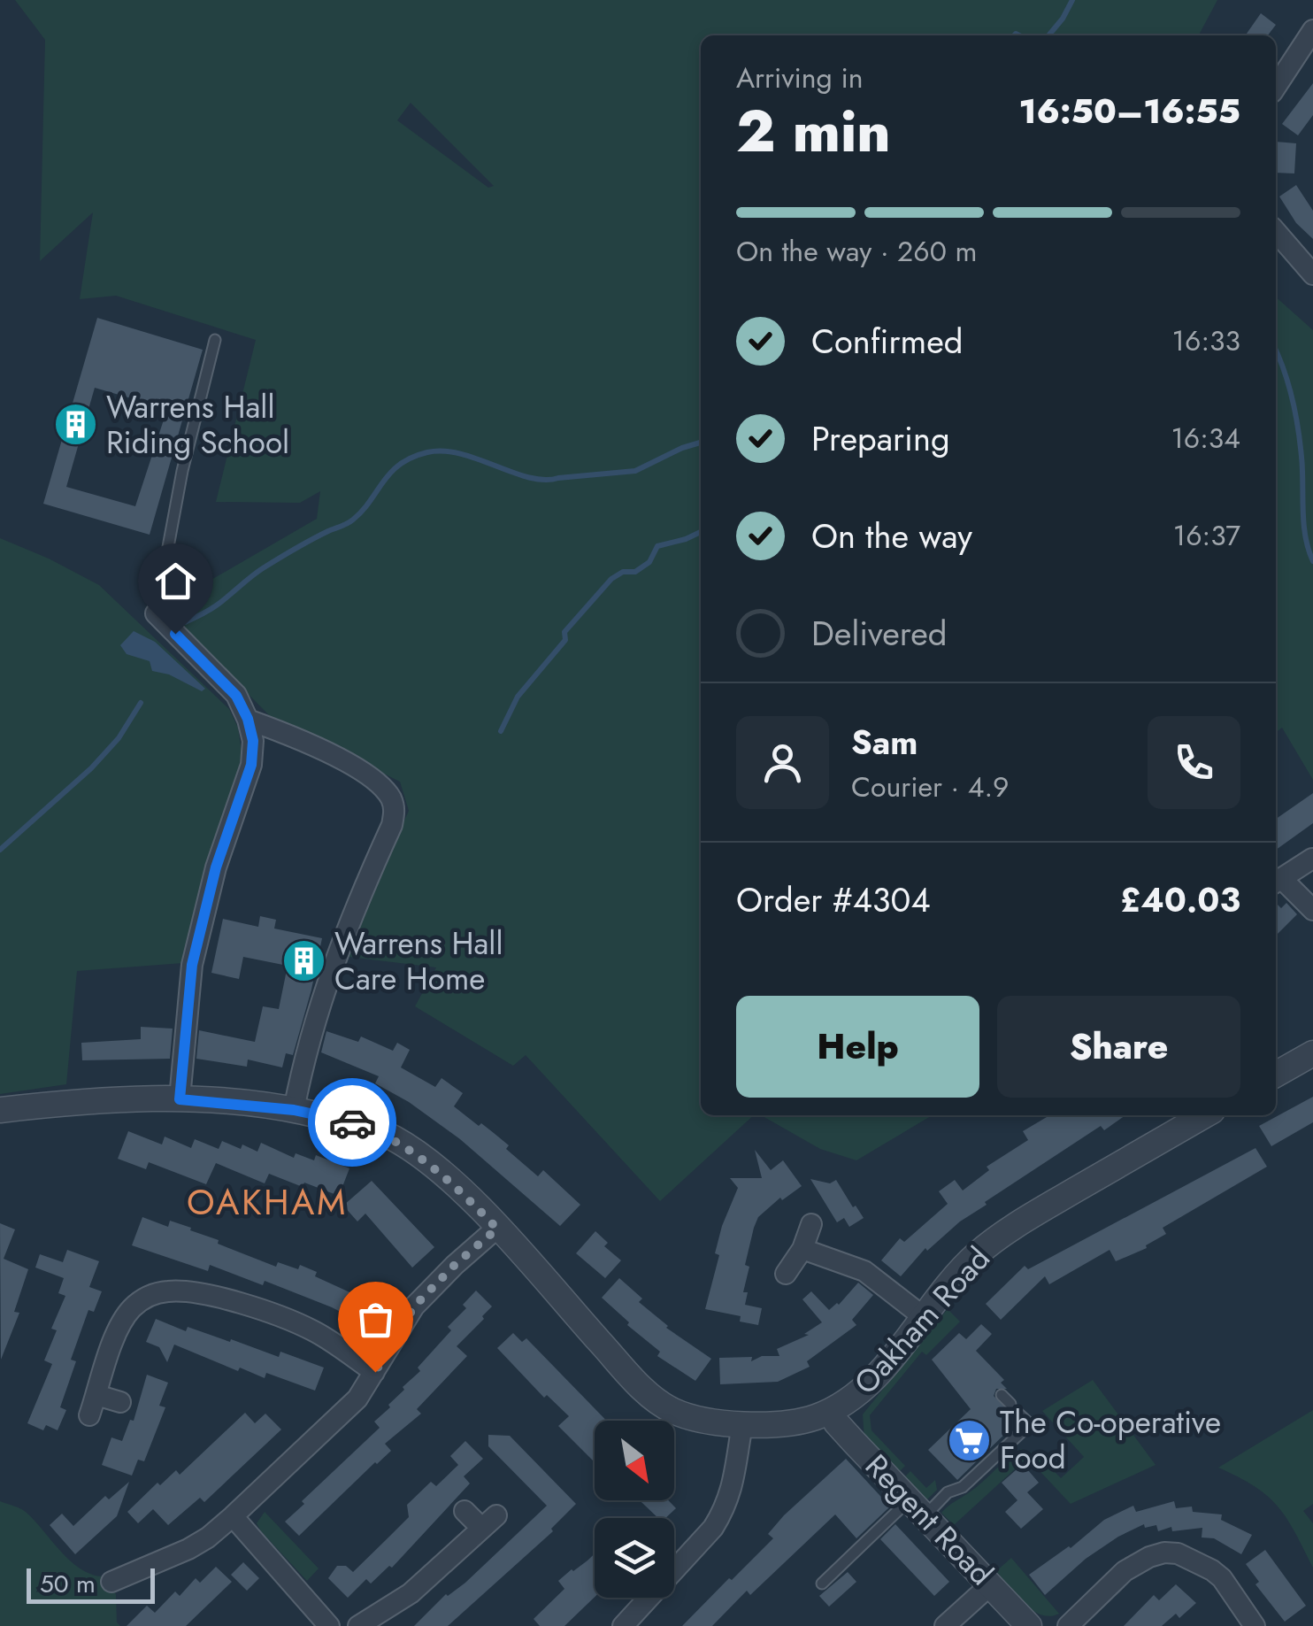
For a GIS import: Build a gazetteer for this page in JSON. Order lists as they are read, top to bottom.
{
  "streets": {
    "street": ["Oakham Road", "Regent Road"]
  },
  "crossings": [
    ["Oakham Road", "Regent Road"]
  ],
  "districts": ["OAKHAM"],
  "places": {
    "building": ["Warrens Hall Riding School", "Warrens Hall Care Home"],
    "supermarket": ["The Co-operative Food"]
  },
  "scale_bar": "50 m",
  "north": "bottom right",
  "page": {
    "heading": ["2 min", "Arriving in", "16:50–16:55"],
    "panel": [
      "Sam",
      "Courier · 4.9",
      "Order #4304",
      "£40.03"
    ],
    "bar": "On the way · 260 m",
    "list": [
      ["Confirmed", "16:33"],
      ["Preparing", "16:34"],
      ["On the way", "16:37"],
      "Delivered"
    ],
    "buttons": ["Help", "Share"],
    "scale": "50 m"
  }
}
